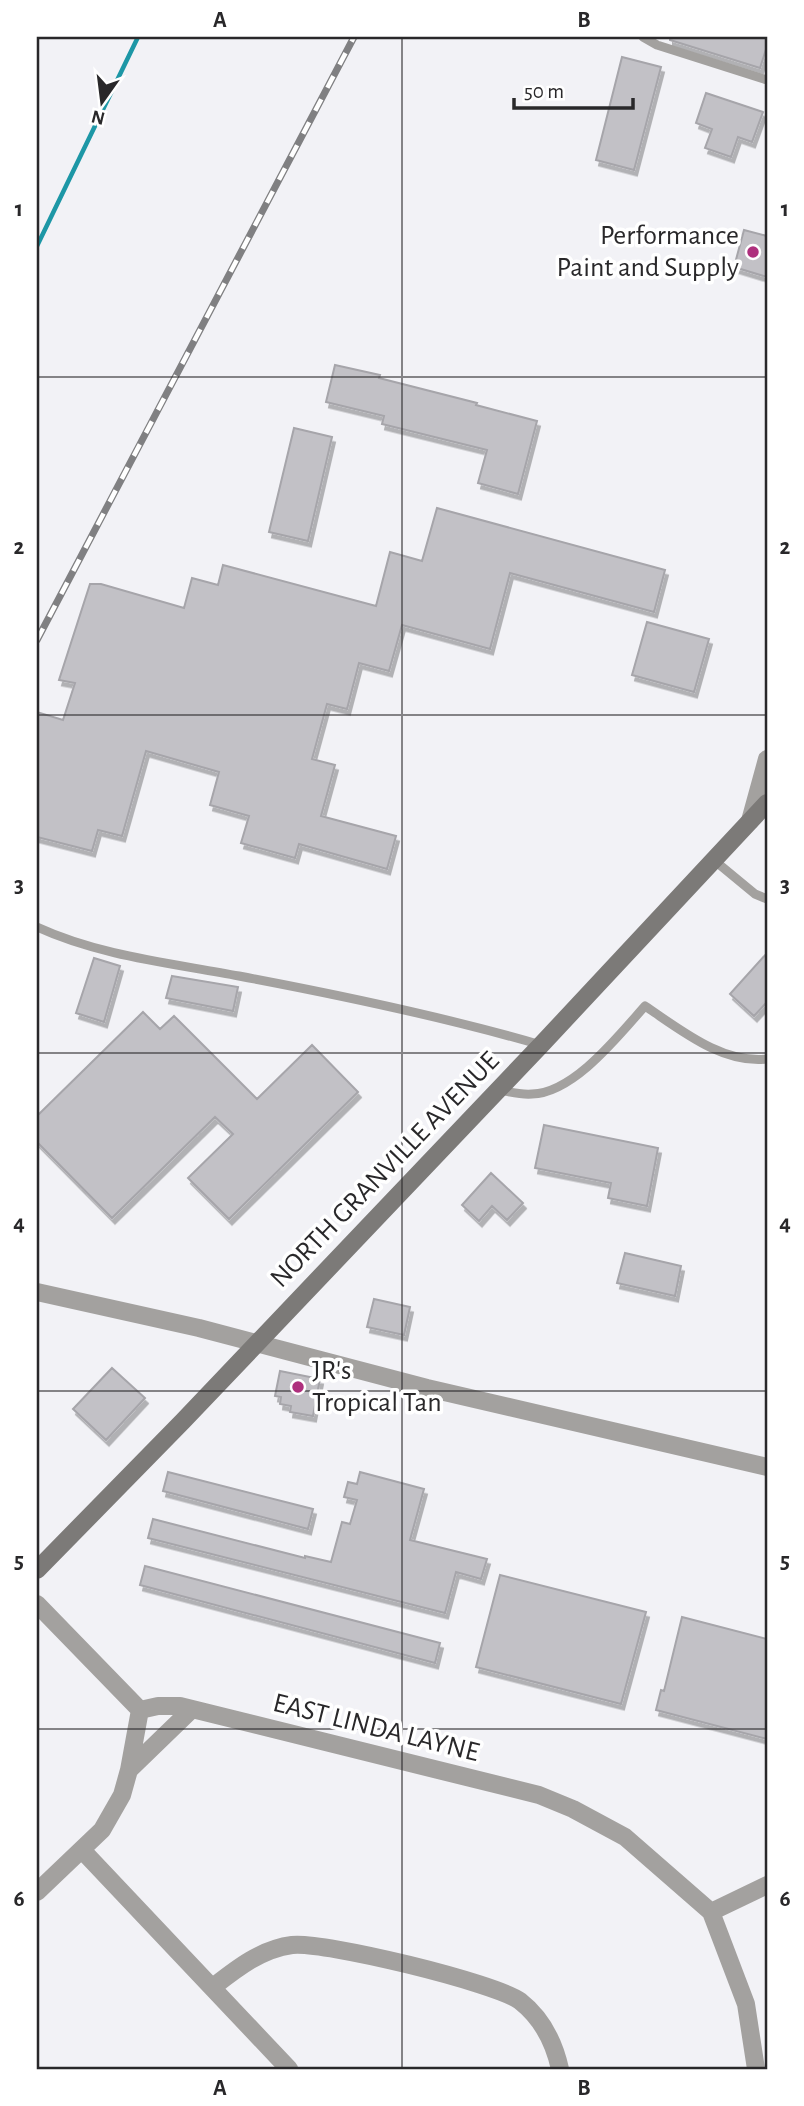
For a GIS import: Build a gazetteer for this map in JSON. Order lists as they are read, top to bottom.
{
  "streets": {
    "main road": ["NORTH GRANVILLE AVENUE"],
    "street": ["EAST LINDA LAYNE"]
  },
  "places": ["Performance Paint and Supply", "JR's Tropical Tan"],
  "scale_bar": "50 m",
  "north": "bottom",
  "grid": {
    "columns": ["A", "B"],
    "rows": [
      "1",
      "2",
      "3",
      "4",
      "5",
      "6"
    ]
  }
}
